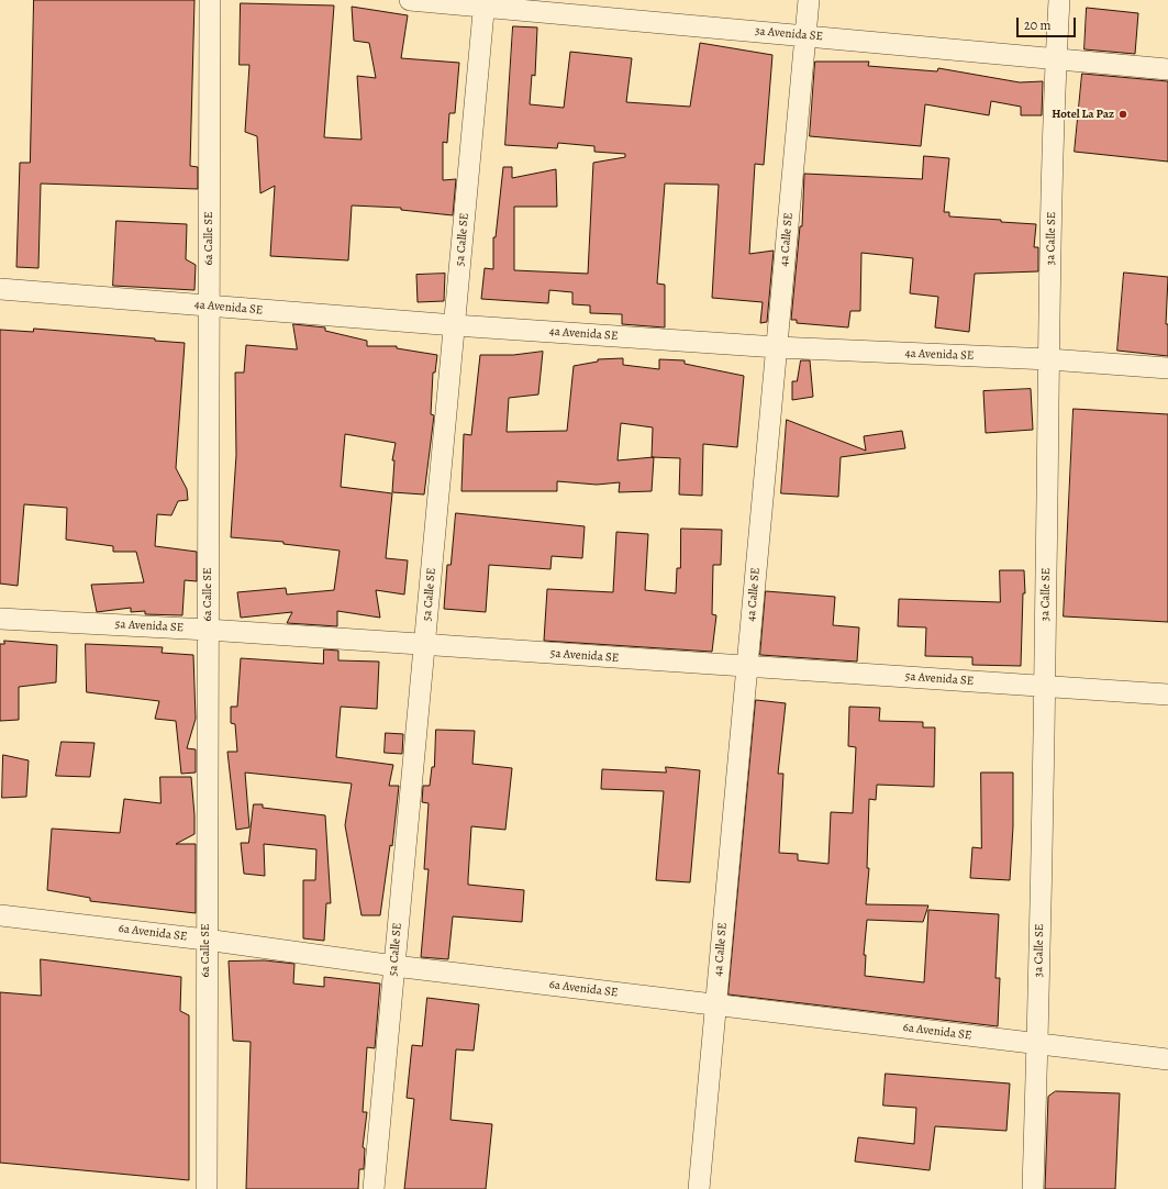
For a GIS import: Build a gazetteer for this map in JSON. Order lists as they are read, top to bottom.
{
  "streets": {
    "street": [
      "3a Avenida SE",
      "6a Calle SE",
      "3a Calle SE",
      "5a Calle SE",
      "4a Calle SE",
      "4a Avenida SE",
      "5a Avenida SE",
      "6a Avenida SE"
    ]
  },
  "crossings": [
    ["3a Avenida SE", "3a Calle SE"],
    ["3a Avenida SE", "5a Calle SE"],
    ["3a Avenida SE", "4a Calle SE"],
    ["6a Calle SE", "4a Avenida SE"],
    ["6a Calle SE", "5a Avenida SE"],
    ["6a Calle SE", "6a Avenida SE"],
    ["3a Calle SE", "4a Avenida SE"],
    ["3a Calle SE", "5a Avenida SE"],
    ["3a Calle SE", "6a Avenida SE"],
    ["5a Calle SE", "4a Avenida SE"],
    ["5a Calle SE", "5a Avenida SE"],
    ["5a Calle SE", "6a Avenida SE"],
    ["4a Calle SE", "4a Avenida SE"],
    ["4a Calle SE", "5a Avenida SE"],
    ["4a Calle SE", "6a Avenida SE"]
  ],
  "places": ["Hotel La Paz"],
  "scale_bar": "20 m"
}
